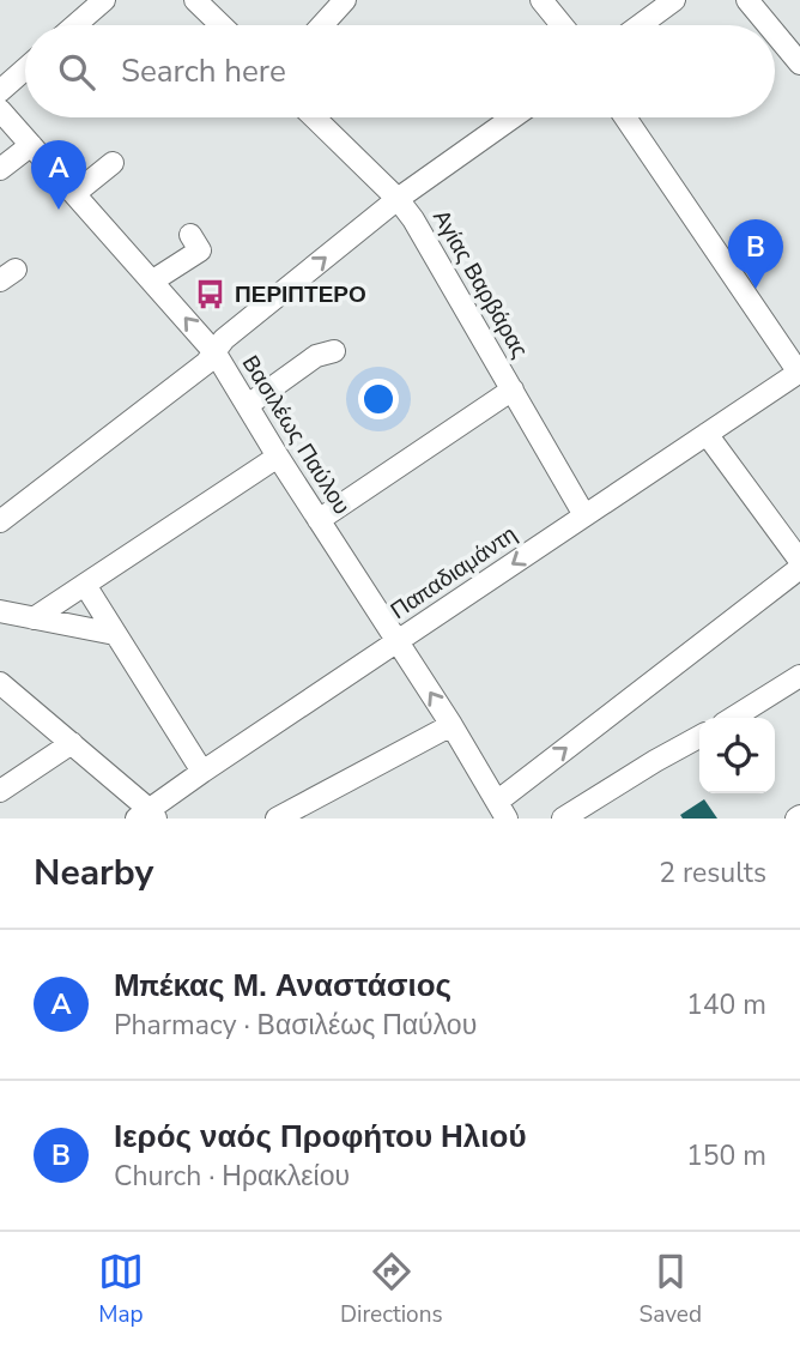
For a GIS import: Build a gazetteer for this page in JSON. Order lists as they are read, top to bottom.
{
  "streets": {
    "street": ["Αγίας Βαρβάρας", "Βασιλέως Παύλου", "Παπαδιαμάντη"]
  },
  "crossings": [
    ["Αγίας Βαρβάρας", "Παπαδιαμάντη"],
    ["Βασιλέως Παύλου", "Παπαδιαμάντη"]
  ],
  "places": {
    "bus stop": ["ΠΕΡΙΠΤΕΡΟ"]
  },
  "page": {
    "search": "Search here",
    "pins": ["A", "B"],
    "heading": ["Nearby", "2 results"],
    "list": [
      {
        "mark": "A",
        "name": "Μπέκας Μ. Αναστάσιος",
        "note": "Pharmacy · Βασιλέως Παύλου",
        "value": "140 m"
      },
      {
        "mark": "B",
        "name": "Ιερός ναός Προφήτου Ηλιού",
        "note": "Church · Ηρακλείου",
        "value": "150 m"
      }
    ],
    "nav": ["Map", "Directions", "Saved"]
  }
}
